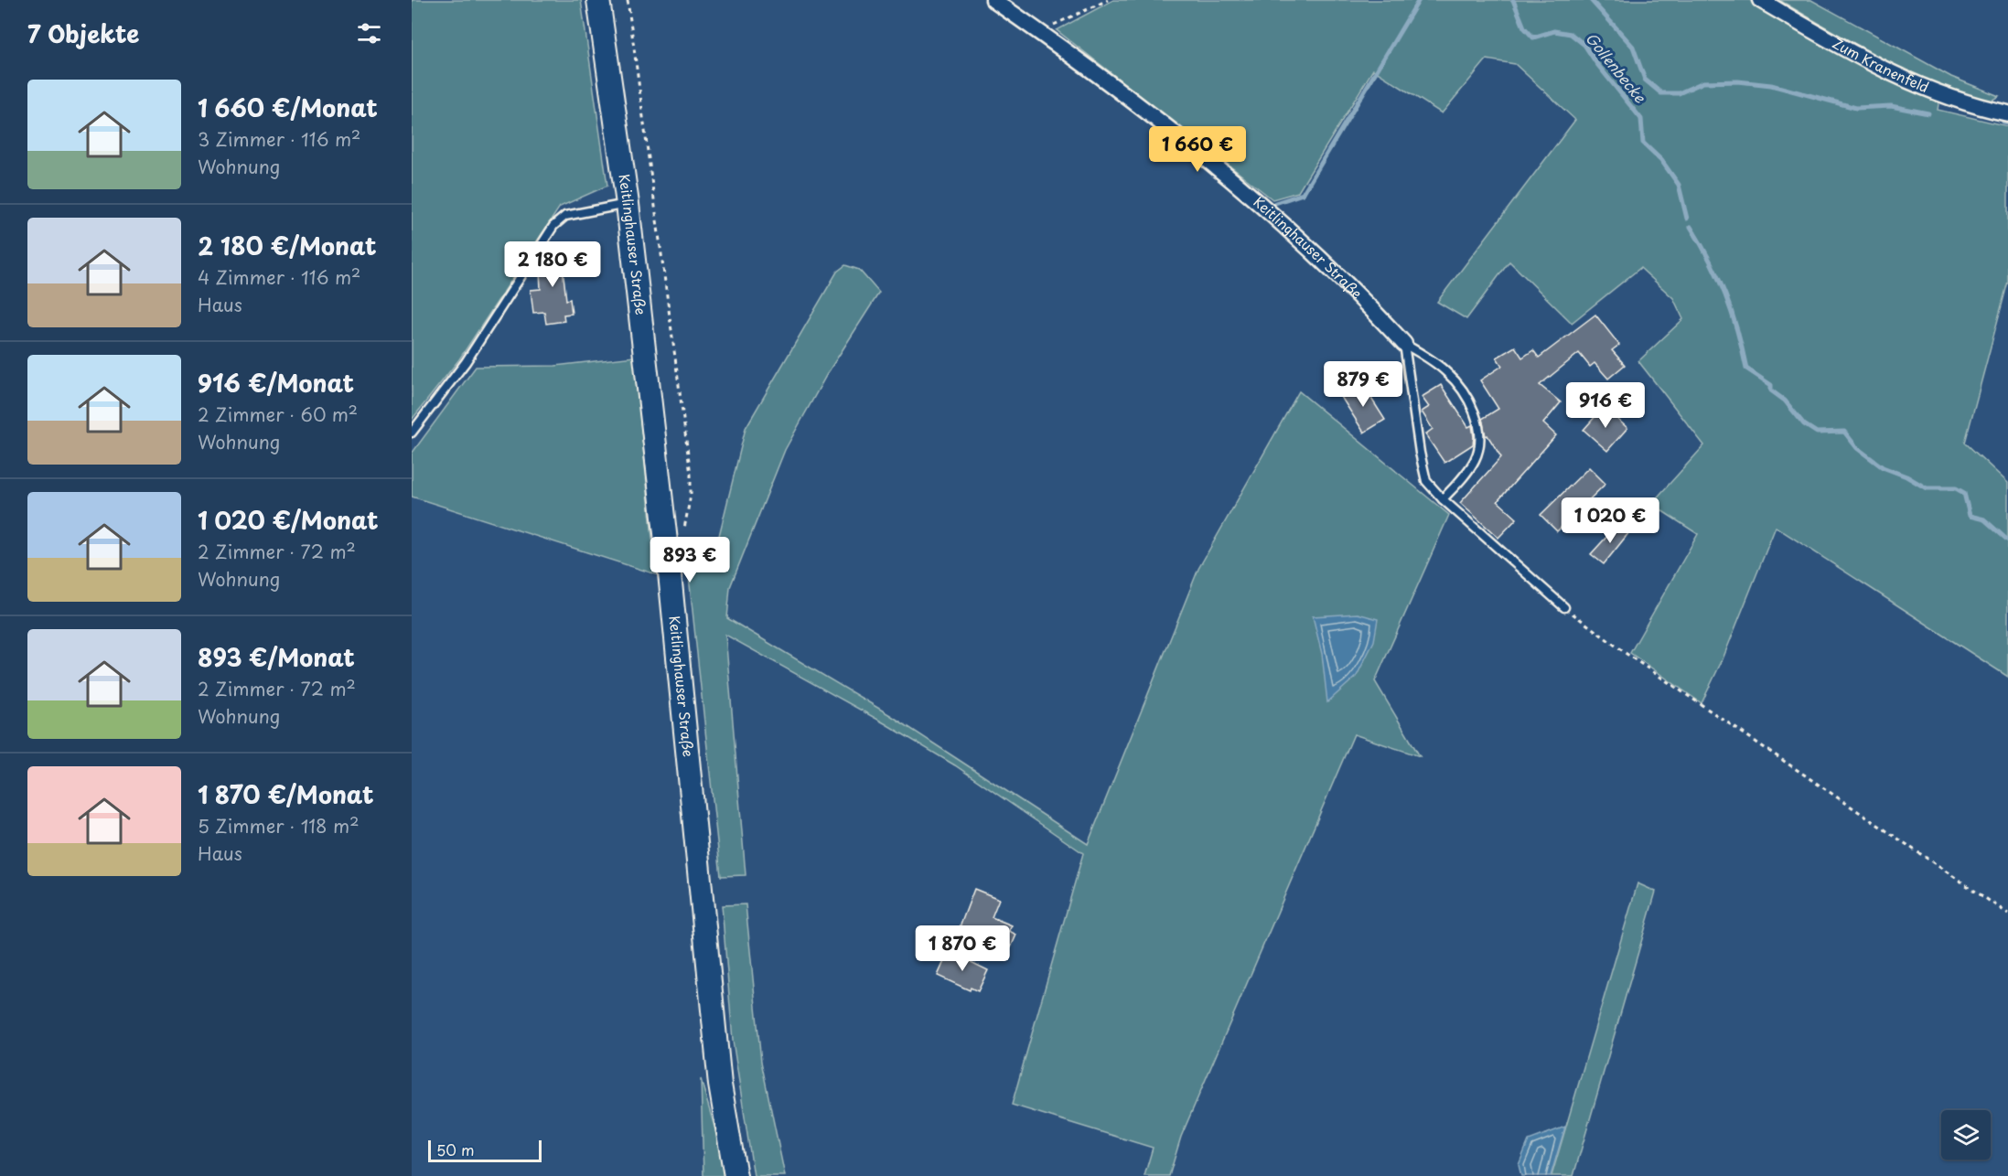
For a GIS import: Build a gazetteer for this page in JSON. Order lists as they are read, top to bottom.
{
  "streets": {
    "main road": ["Keitlinghauser Straße"],
    "street": ["Zum Kranenfeld"]
  },
  "water": ["Gollenbecke"],
  "scale_bar": "50 m",
  "page": {
    "heading": "7 Objekte",
    "list": [
      {
        "name": "1 660 €/Monat",
        "note": "3 Zimmer · 116 m² · Wohnung"
      },
      {
        "name": "2 180 €/Monat",
        "note": "4 Zimmer · 116 m² · Haus"
      },
      {
        "name": "916 €/Monat",
        "note": "2 Zimmer · 60 m² · Wohnung"
      },
      {
        "name": "1 020 €/Monat",
        "note": "2 Zimmer · 72 m² · Wohnung"
      },
      {
        "name": "893 €/Monat",
        "note": "2 Zimmer · 72 m² · Wohnung"
      },
      {
        "name": "1 870 €/Monat",
        "note": "5 Zimmer · 118 m² · Haus"
      }
    ],
    "price": [
      "1 660 €",
      "2 180 €",
      "879 €",
      "916 €",
      "1 020 €",
      "893 €",
      "1 870 €"
    ],
    "scale": "50 m"
  }
}
